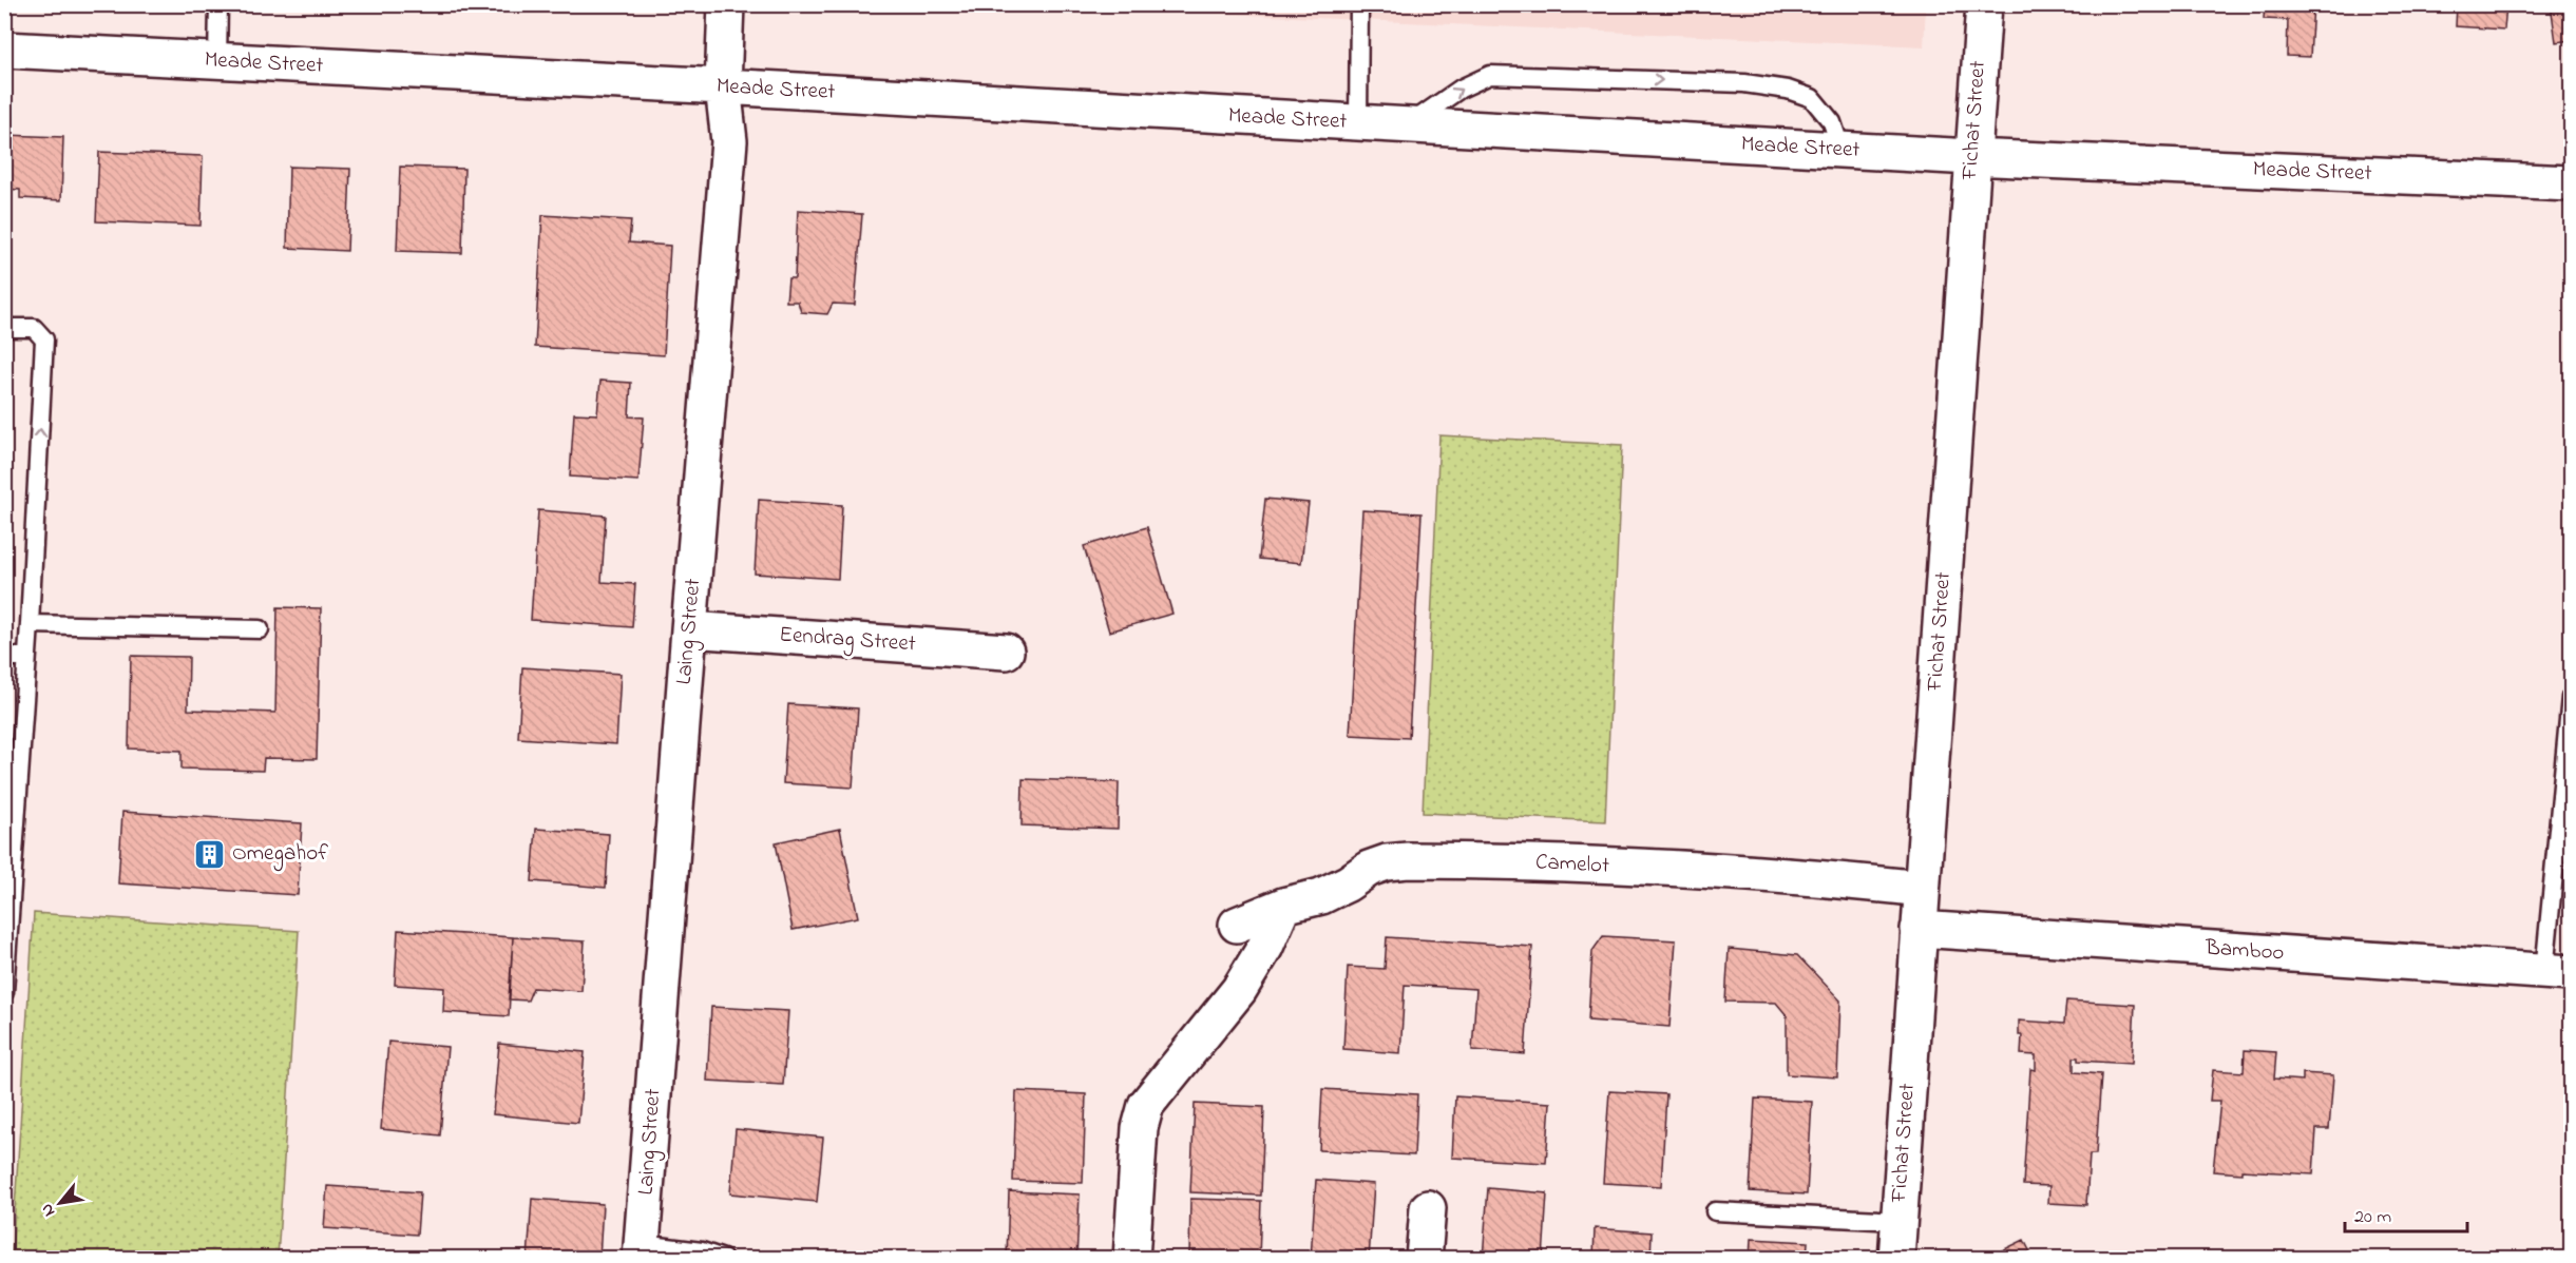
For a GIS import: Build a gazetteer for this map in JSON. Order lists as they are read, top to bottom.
{
  "streets": {
    "street": [
      "Meade Street",
      "Fichat Street",
      "Laing Street",
      "Eendrag Street",
      "Camelot",
      "Bamboo"
    ]
  },
  "crossings": [
    ["Meade Street", "Fichat Street"],
    ["Meade Street", "Laing Street"],
    ["Fichat Street", "Camelot"],
    ["Fichat Street", "Bamboo"],
    ["Laing Street", "Eendrag Street"]
  ],
  "places": {
    "building": ["Omegahof"]
  },
  "scale_bar": "20 m",
  "north": "bottom left"
}
